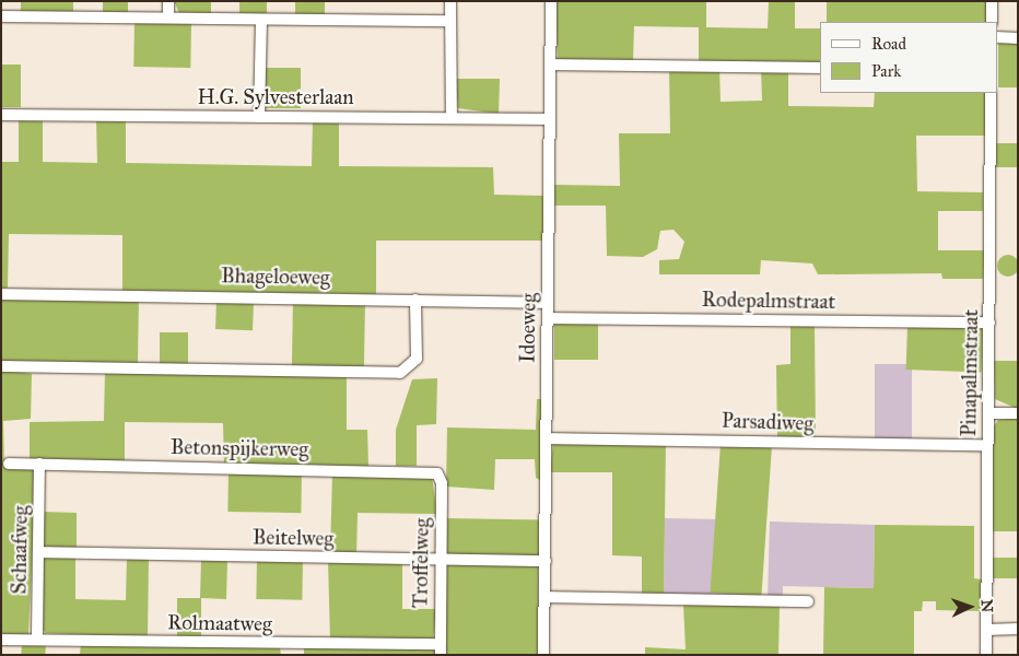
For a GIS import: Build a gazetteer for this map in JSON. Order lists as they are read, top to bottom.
{
  "streets": {
    "street": [
      "H.G. Sylvesterlaan",
      "Bhageloeweg",
      "Rodepalmstraat",
      "Idoeweg",
      "Pinapalmstraat",
      "Parsadiweg",
      "Betonspijkerweg",
      "Beitelweg",
      "Schaafweg",
      "Troffelweg",
      "Rolmaatweg"
    ]
  },
  "crossings": [
    ["H.G. Sylvesterlaan", "Idoeweg"],
    ["Bhageloeweg", "Idoeweg"],
    ["Rodepalmstraat", "Idoeweg"],
    ["Rodepalmstraat", "Pinapalmstraat"],
    ["Idoeweg", "Parsadiweg"],
    ["Idoeweg", "Beitelweg"],
    ["Pinapalmstraat", "Parsadiweg"],
    ["Betonspijkerweg", "Schaafweg"],
    ["Betonspijkerweg", "Troffelweg"],
    ["Beitelweg", "Schaafweg"],
    ["Beitelweg", "Troffelweg"],
    ["Schaafweg", "Rolmaatweg"],
    ["Troffelweg", "Rolmaatweg"]
  ],
  "legend": ["Road", "Park"],
  "north": "right"
}
